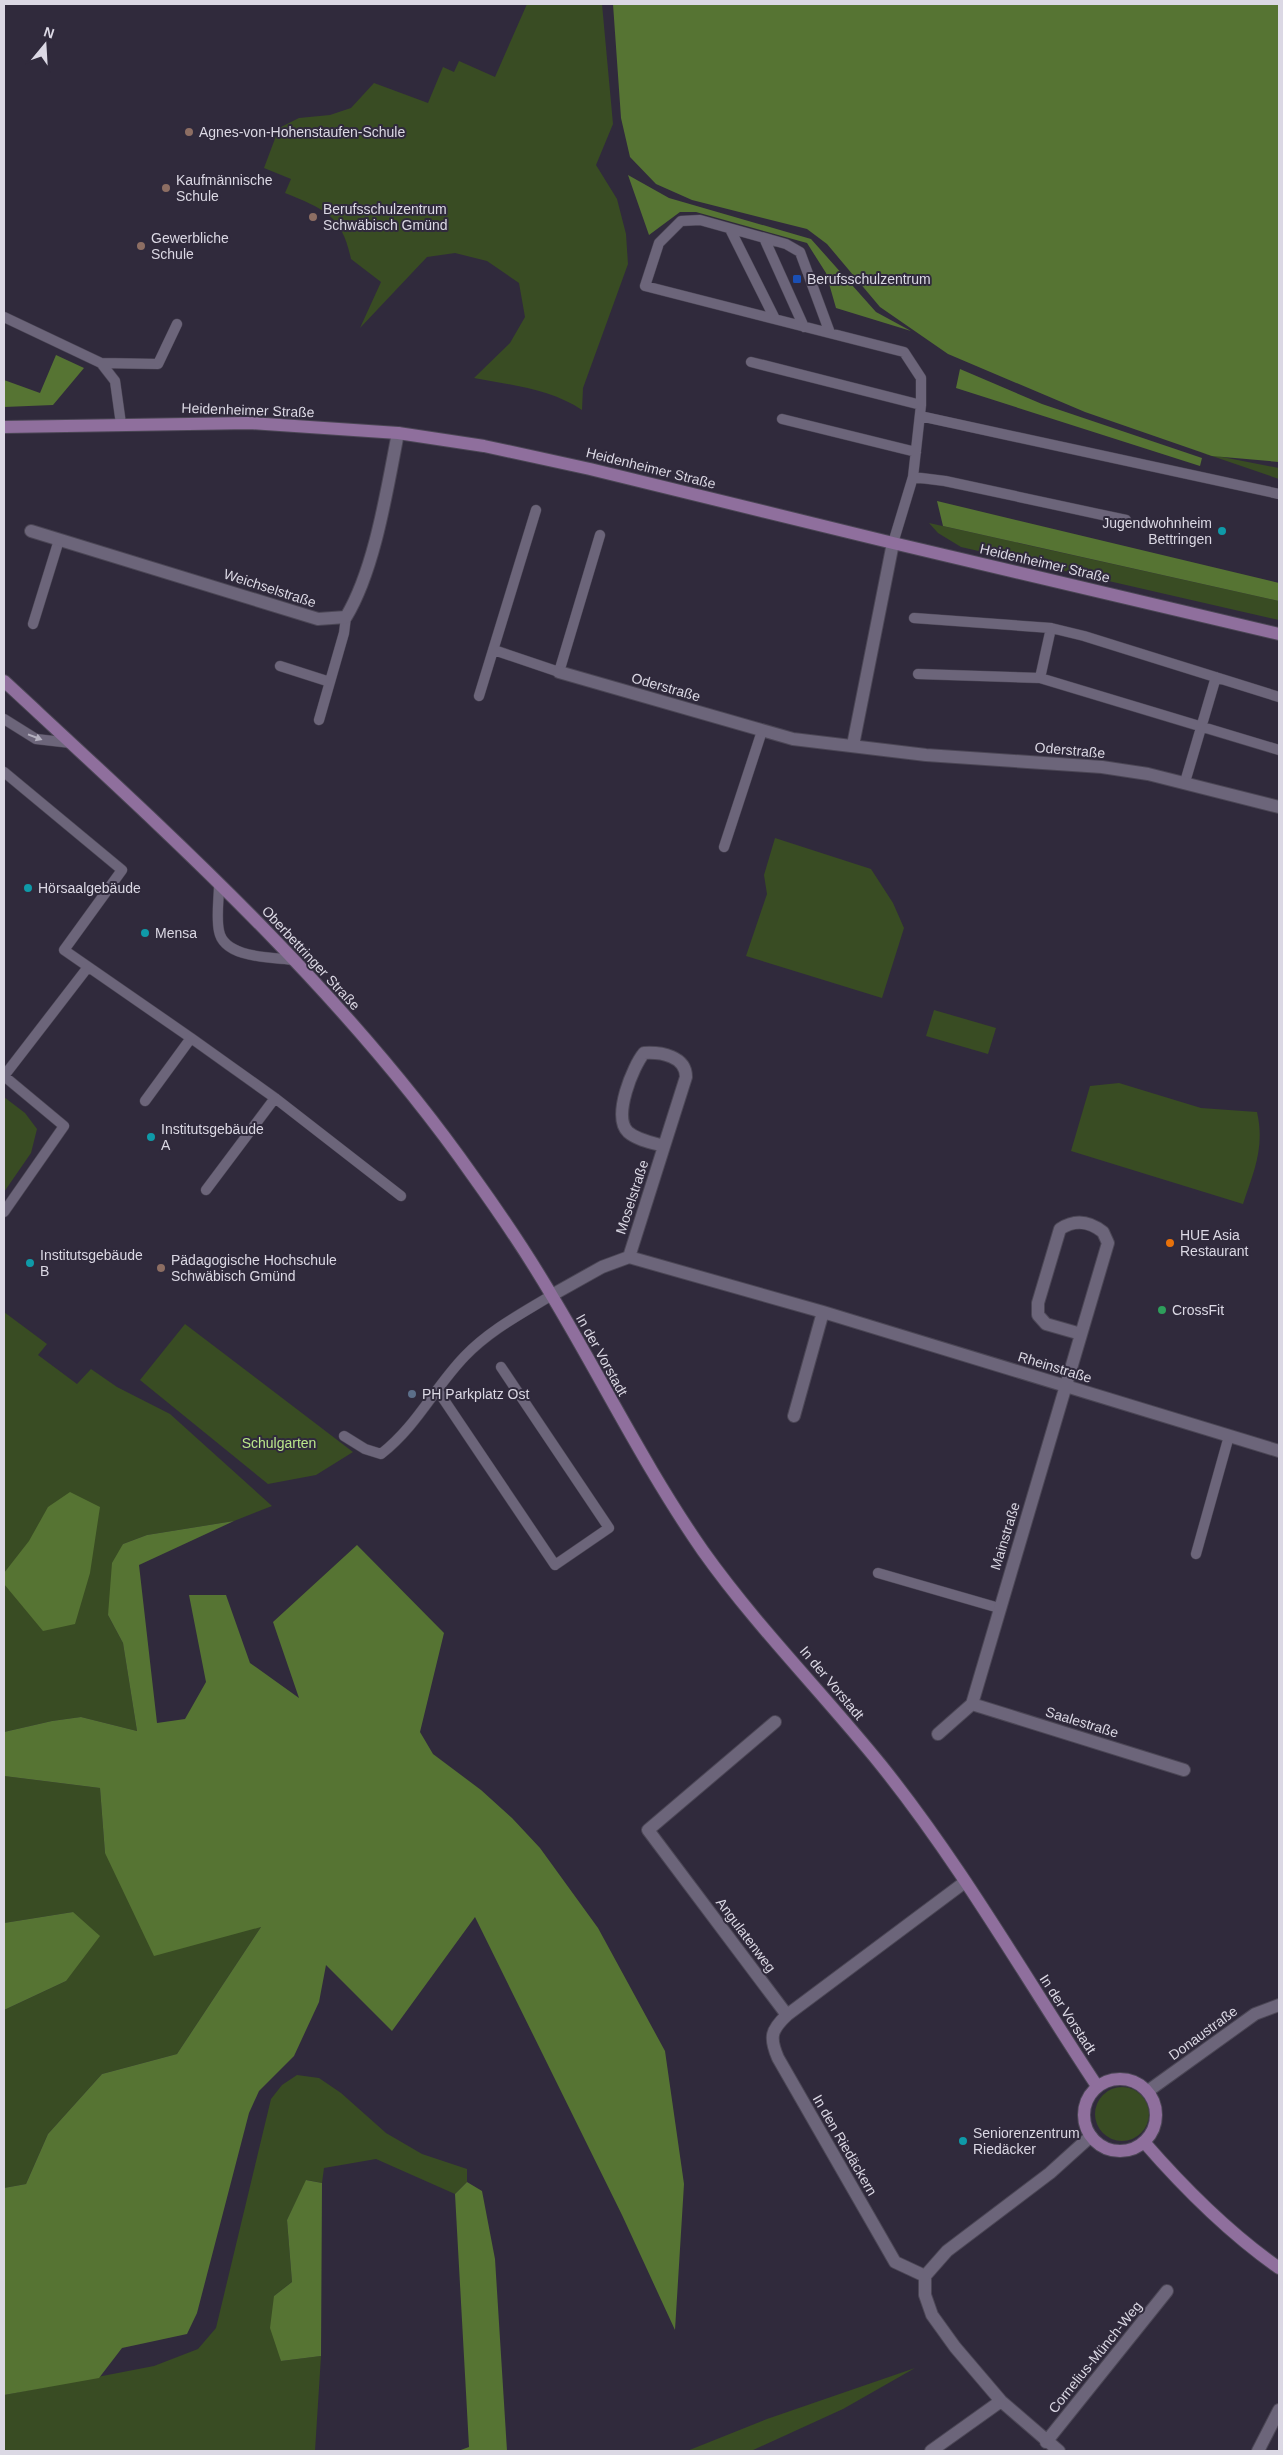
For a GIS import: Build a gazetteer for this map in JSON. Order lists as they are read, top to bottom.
{
  "streets": {
    "street": [
      "Heidenheimer Straße",
      "Weichselstraße",
      "Oderstraße",
      "Oberbettringer Straße",
      "Moselstraße",
      "In der Vorstadt",
      "Rheinstraße",
      "Mainstraße",
      "Saalestraße",
      "Angulatenweg",
      "Donaustraße",
      "In den Riedäckern",
      "Cornelius-Münch-Weg"
    ]
  },
  "crossings": [
    ["Oberbettringer Straße", "In der Vorstadt"],
    ["Moselstraße", "Rheinstraße"],
    ["In der Vorstadt", "Donaustraße"],
    ["Rheinstraße", "Mainstraße"],
    ["Mainstraße", "Saalestraße"],
    ["Angulatenweg", "In den Riedäckern"]
  ],
  "parks": ["Schulgarten"],
  "places": {
    "other": [
      "Agnes-von-Hohenstaufen-Schule",
      "Kaufmännische Schule",
      "Berufsschulzentrum Schwäbisch Gmünd",
      "Gewerbliche Schule",
      "Jugendwohnheim Bettringen",
      "Hörsaalgebäude",
      "Mensa",
      "Institutsgebäude A",
      "HUE Asia Restaurant",
      "Institutsgebäude B",
      "Pädagogische Hochschule Schwäbisch Gmünd",
      "CrossFit",
      "PH Parkplatz Ost",
      "Seniorenzentrum Riedäcker"
    ],
    "transit": ["Berufsschulzentrum"]
  },
  "north": "top"
}
